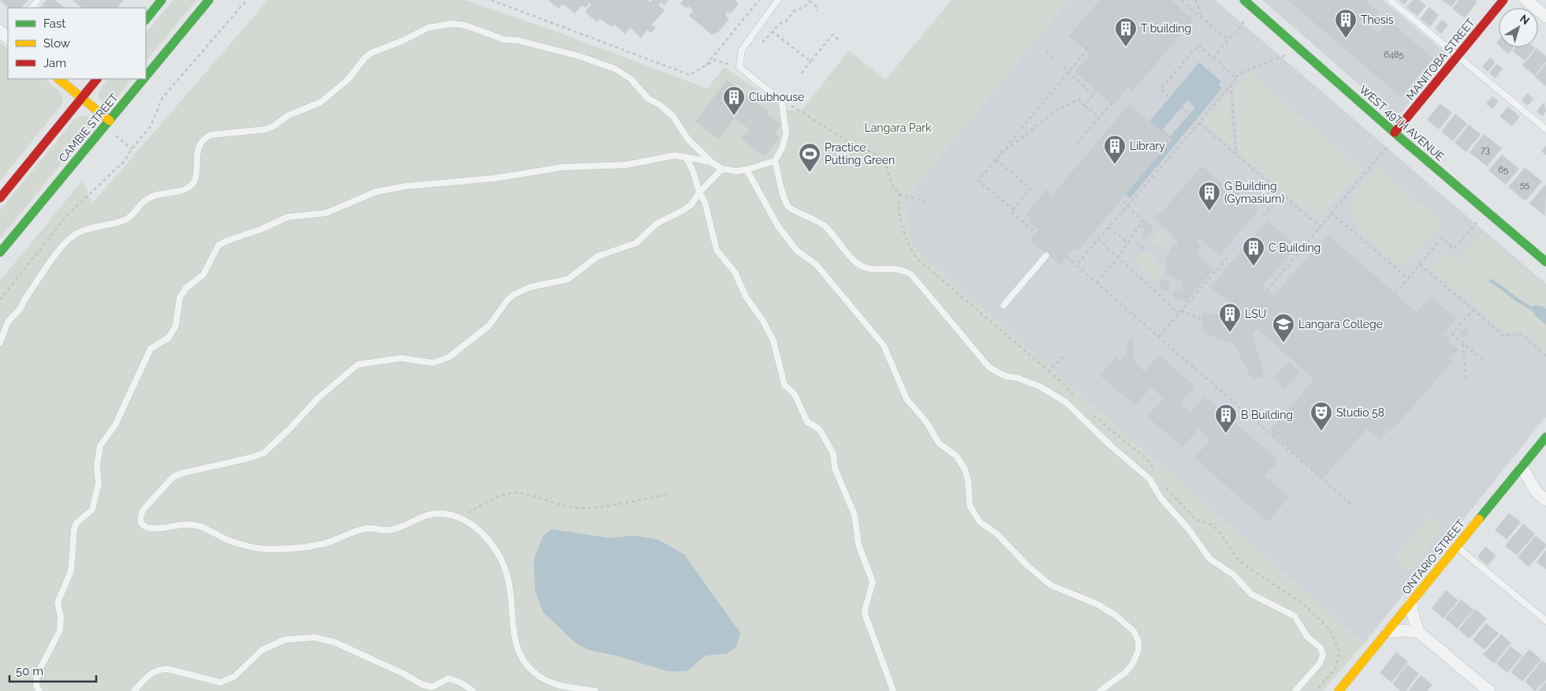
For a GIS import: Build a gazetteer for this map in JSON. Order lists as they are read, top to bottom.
{
  "streets": {
    "street": [
      "MANITOBA STREET",
      "WEST 49TH AVENUE",
      "CAMBIE STREET",
      "ONTARIO STREET"
    ]
  },
  "crossings": [
    ["MANITOBA STREET", "WEST 49TH AVENUE"]
  ],
  "parks": ["Langara Park"],
  "places": {
    "building": [
      "Thesis",
      "T building",
      "Clubhouse",
      "Library",
      "G Building (Gymasium)",
      "C Building",
      "LSU",
      "B Building"
    ],
    "sports": ["Practice Putting Green"],
    "school or university": ["Langara College"],
    "theatre": ["Studio 58"]
  },
  "house_numbers": [
    "6485",
    "73",
    "65",
    "55"
  ],
  "legend": ["Fast", "Slow", "Jam"],
  "scale_bar": "50 m",
  "north": "top right"
}
